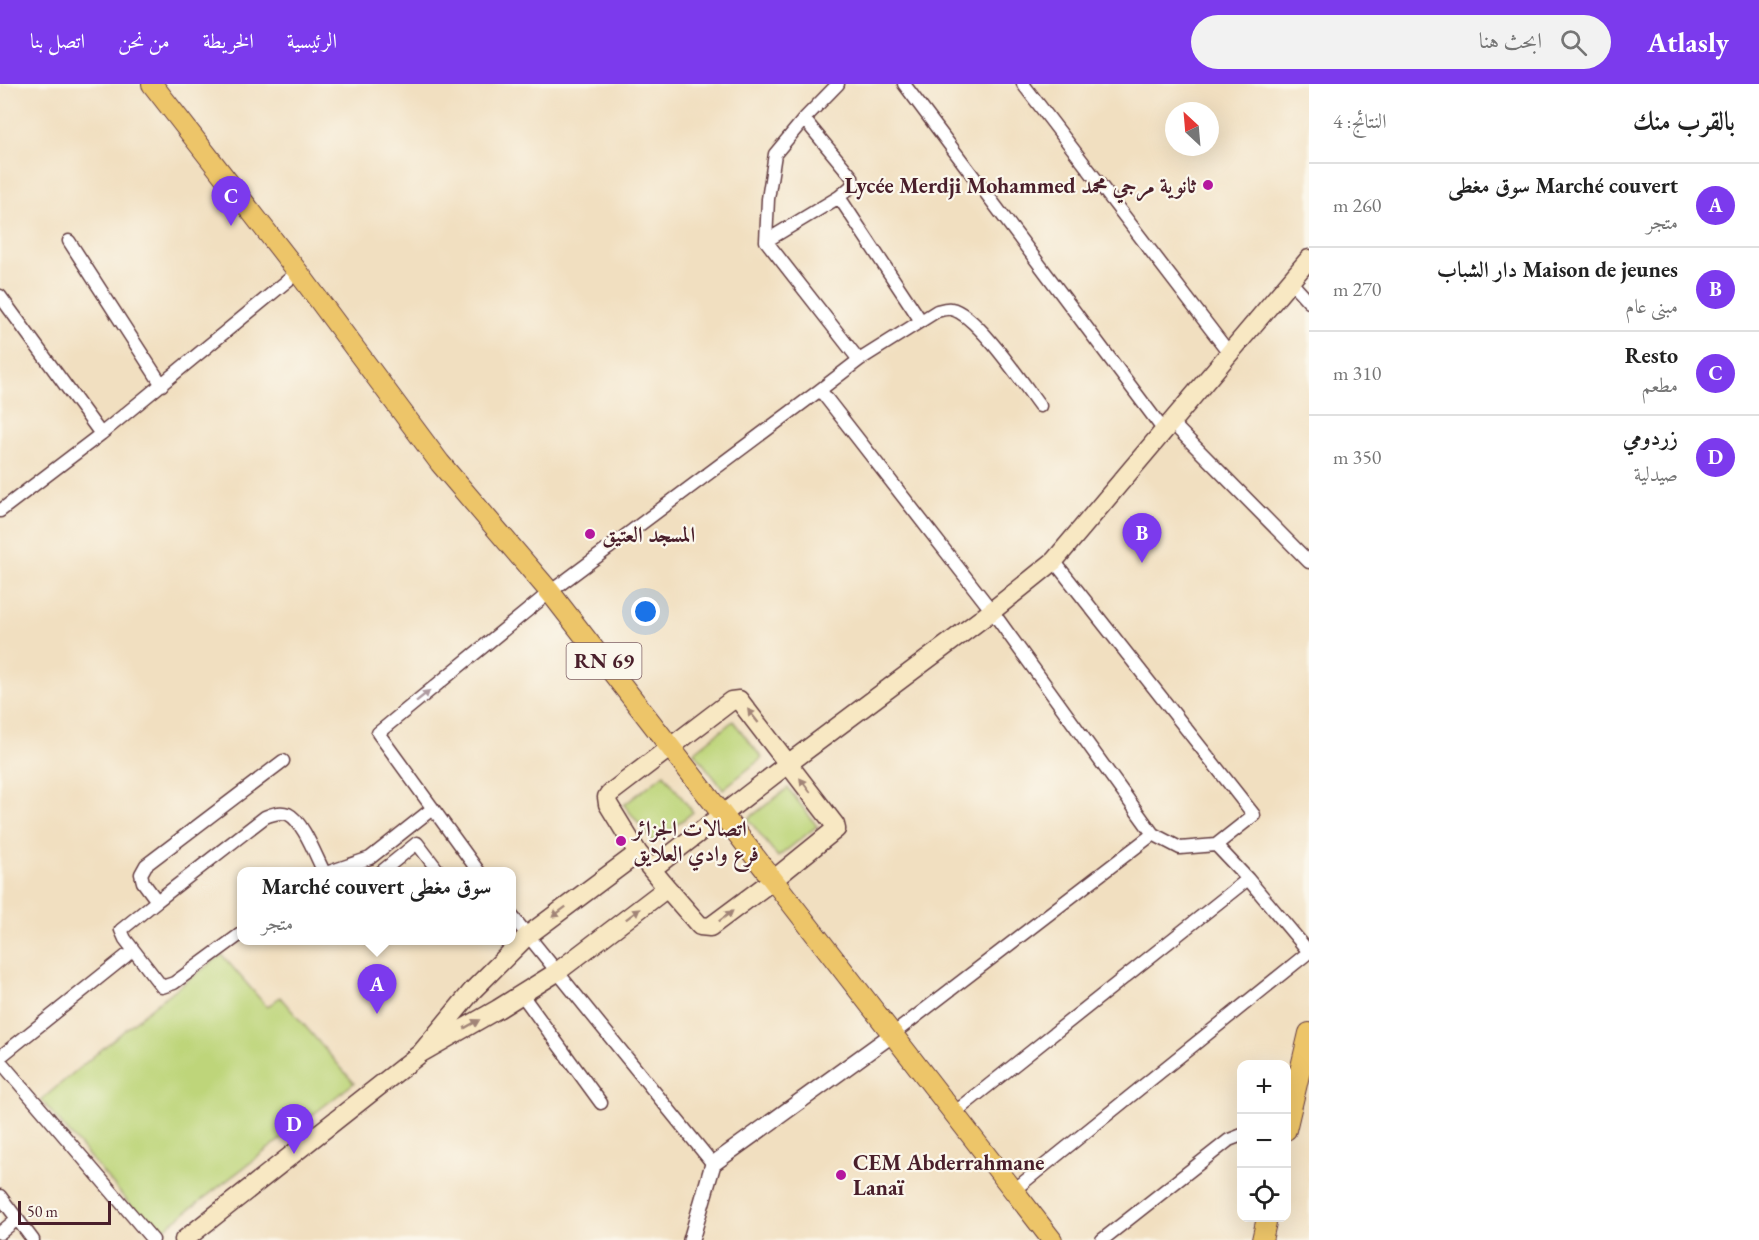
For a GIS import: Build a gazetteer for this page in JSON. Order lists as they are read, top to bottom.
{
  "streets": {
    "main road": ["RN 69"]
  },
  "places": [
    "Lycée Merdji Mohammed ثانوية مرجي محمد",
    "المسجد العتيق",
    "اتصالات الجزائر فرع وادي العلايق",
    "CEM Abderrahmane Lanaï"
  ],
  "scale_bar": "50 m",
  "north": "top left",
  "page": {
    "header": "Atlasly",
    "search": "ابحث هنا",
    "nav": [
      "الرئيسية",
      "الخريطة",
      "من نحن",
      "اتصل بنا"
    ],
    "heading": ["بالقرب منك", "النتائج: 4"],
    "list": [
      {
        "mark": "A",
        "name": "Marché couvert سوق مغطى",
        "note": "متجر",
        "value": "260 m"
      },
      {
        "mark": "B",
        "name": "Maison de jeunes دار الشباب",
        "note": "مبنى عام",
        "value": "270 m"
      },
      {
        "mark": "C",
        "name": "Resto",
        "note": "مطعم",
        "value": "310 m"
      },
      {
        "mark": "D",
        "name": "زردومي",
        "note": "صيدلية",
        "value": "350 m"
      }
    ],
    "pins": [
      "C",
      "B",
      "A",
      "D"
    ],
    "popup": ["Marché couvert سوق مغطى", "متجر"],
    "map_buttons": ["+", "−"],
    "scale": "50 m"
  }
}
